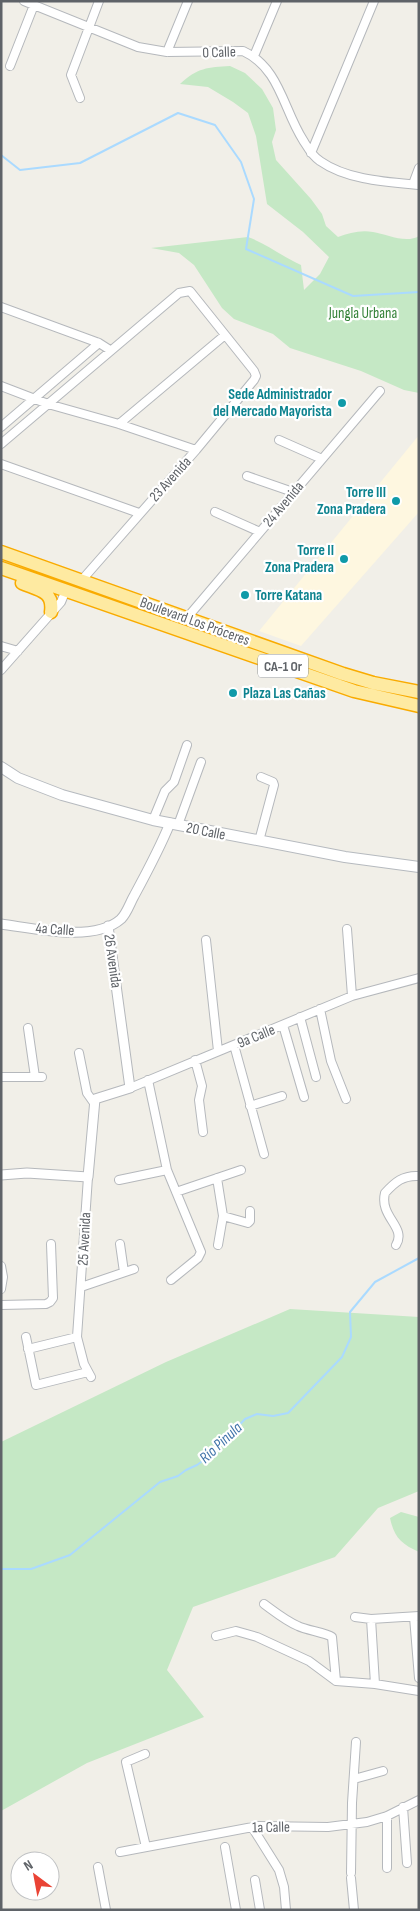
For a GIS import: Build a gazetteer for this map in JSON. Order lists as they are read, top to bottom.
{
  "streets": {
    "highway": ["Boulevard Los Próceres", "CA-1 Or"],
    "main road": ["20 Calle"],
    "street": [
      "0 Calle",
      "23 Avenida",
      "24 Avenida",
      "4a Calle",
      "26 Avenida",
      "9a Calle",
      "25 Avenida",
      "1a Calle"
    ]
  },
  "crossings": [
    ["23 Avenida", "Boulevard Los Próceres"],
    ["24 Avenida", "Boulevard Los Próceres"],
    ["20 Calle", "26 Avenida"],
    ["4a Calle", "26 Avenida"],
    ["26 Avenida", "9a Calle"],
    ["9a Calle", "25 Avenida"]
  ],
  "water": ["Río Pinula"],
  "parks": ["Jungla Urbana"],
  "places": [
    "Sede Administrador del Mercado Mayorista",
    "Torre III Zona Pradera",
    "Torre II Zona Pradera",
    "Torre Katana",
    "Plaza Las Cañas"
  ],
  "north": "top left"
}
